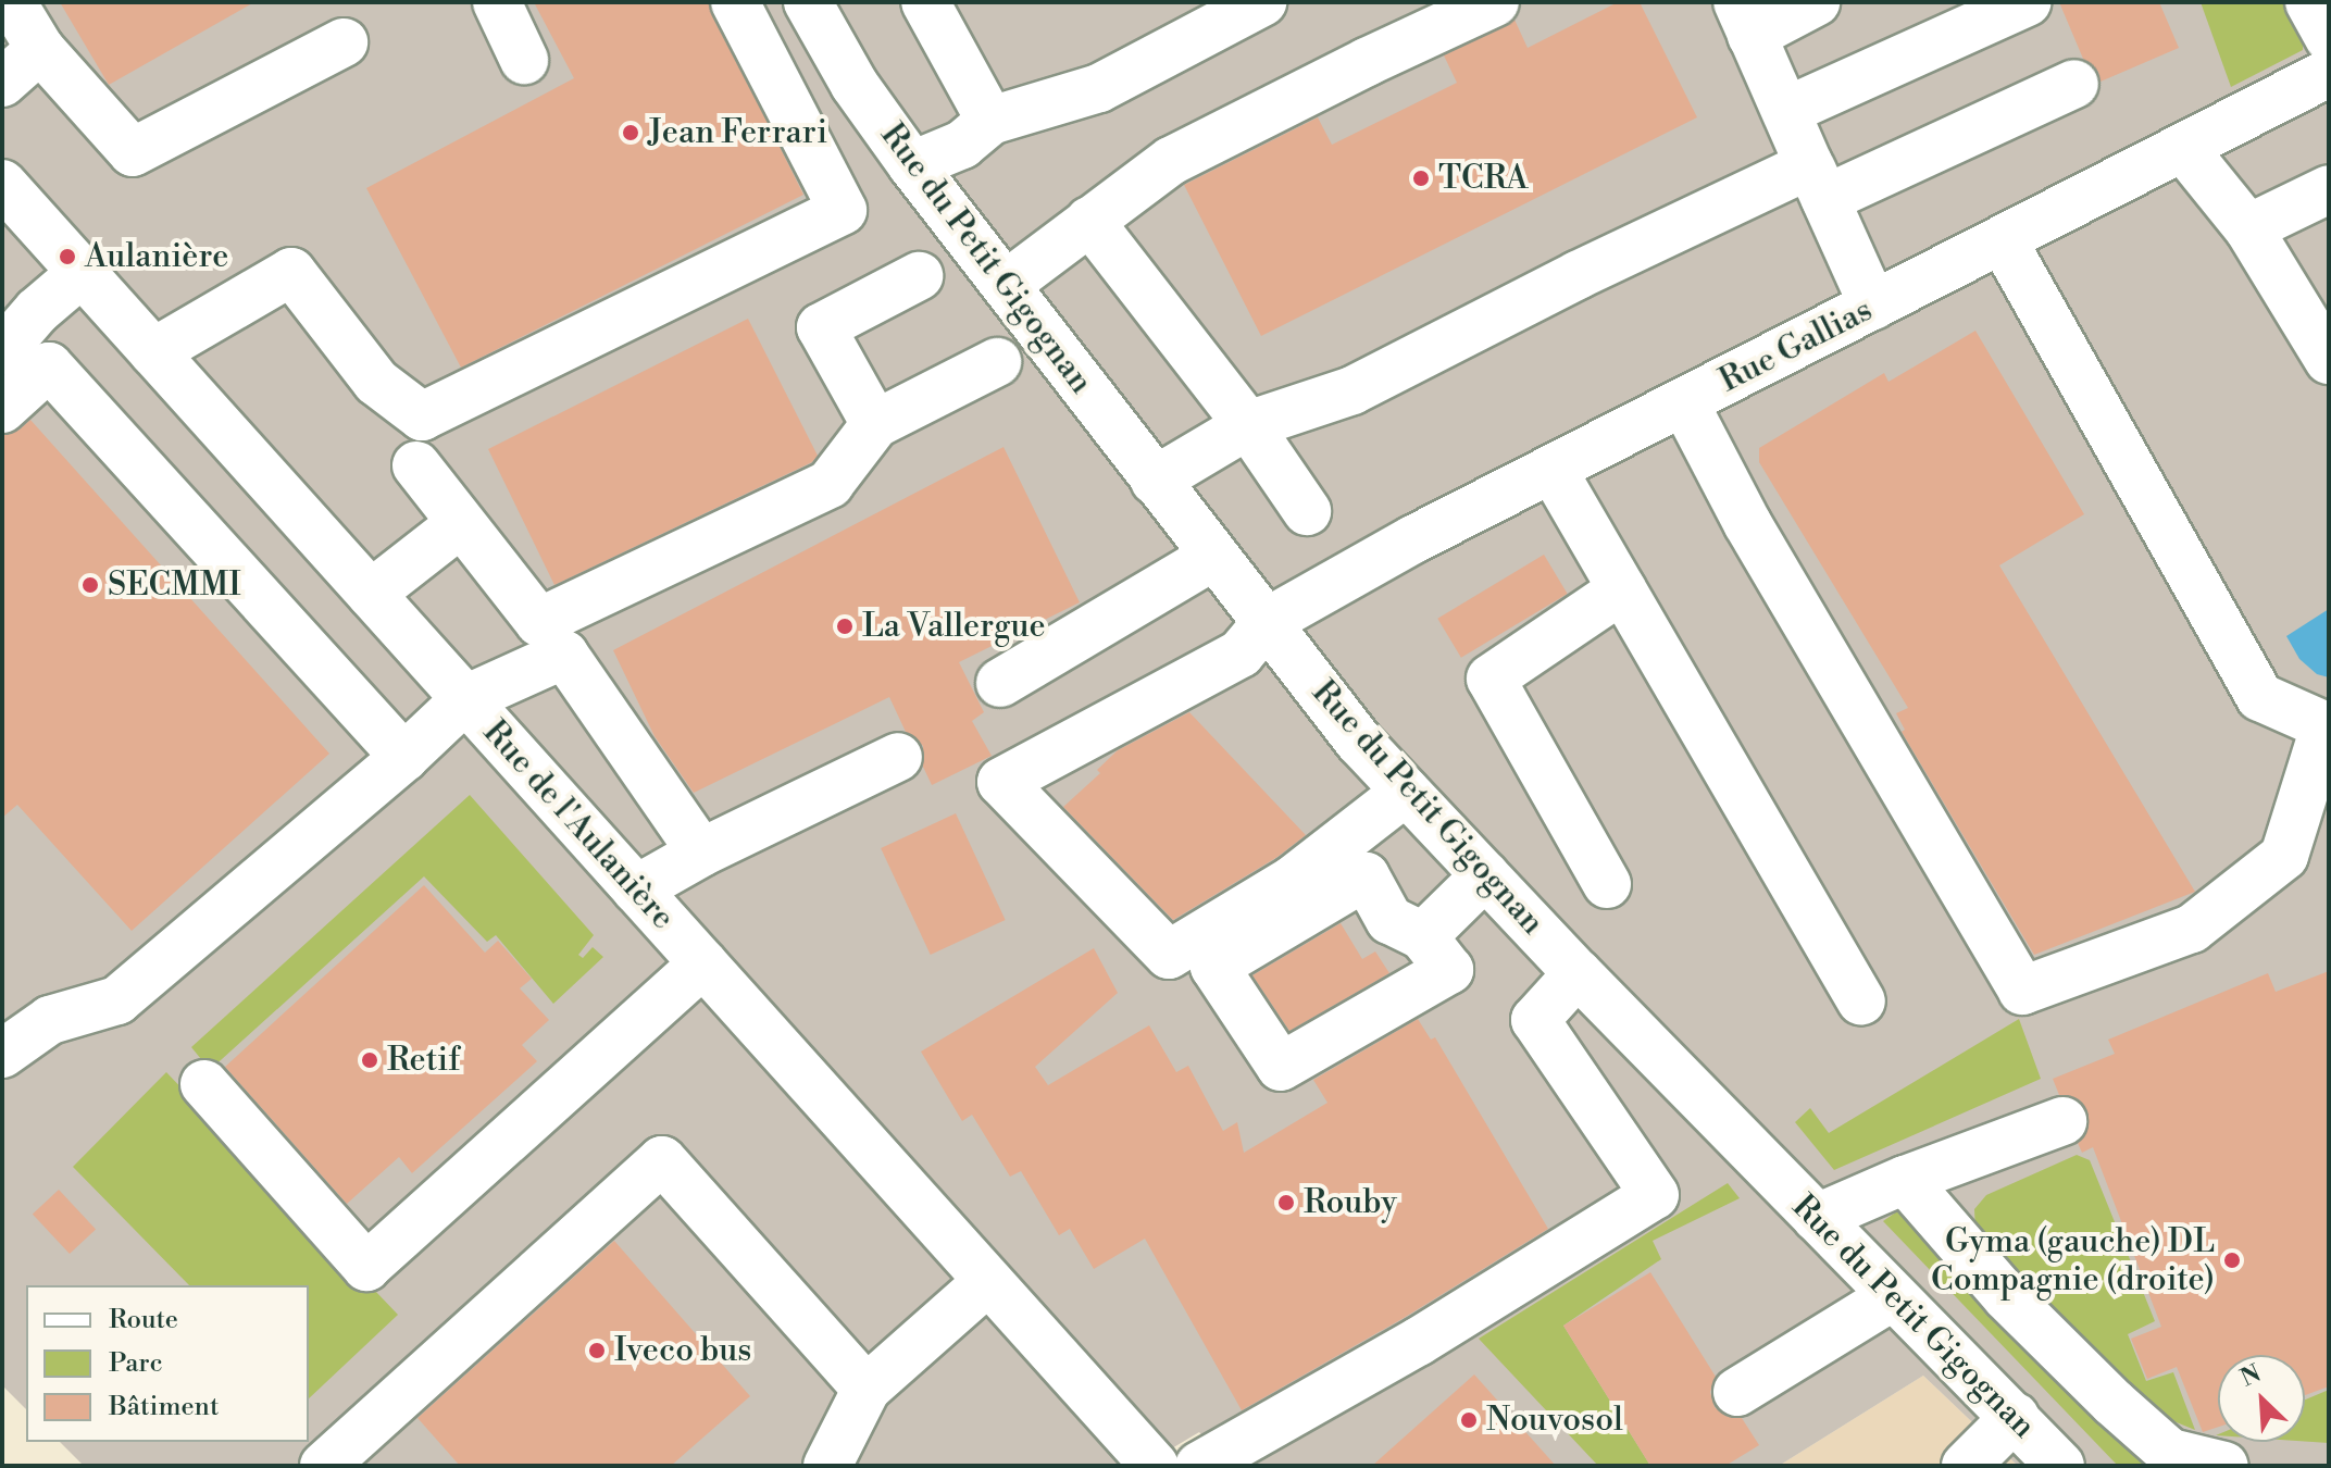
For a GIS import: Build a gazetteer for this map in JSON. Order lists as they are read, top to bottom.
{
  "streets": {
    "street": ["Rue du Petit Gigognan", "Rue Gallias", "Rue de l'Aulanière"]
  },
  "crossings": [
    ["Rue du Petit Gigognan", "Rue Gallias"]
  ],
  "places": [
    "Jean Ferrari",
    "TCRA",
    "Aulanière",
    "SECMMI",
    "La Vallergue",
    "Retif",
    "Rouby",
    "Gyma (gauche) DL Compagnie (droite)",
    "Iveco bus",
    "Nouvosol"
  ],
  "legend": ["Route", "Parc", "Bâtiment"],
  "north": "top left"
}
